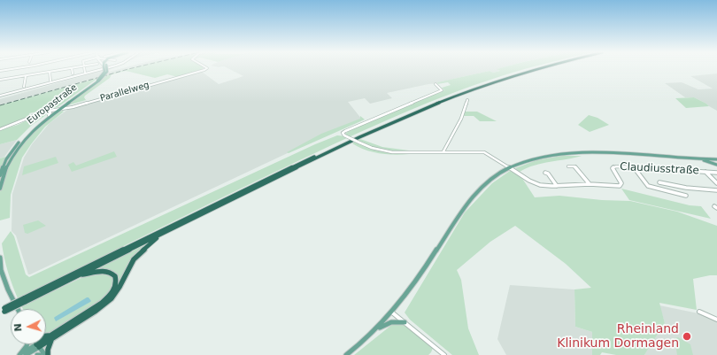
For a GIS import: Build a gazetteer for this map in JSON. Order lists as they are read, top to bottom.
{
  "streets": {
    "main road": ["Europastraße"],
    "street": ["Parallelweg", "Claudiusstraße"]
  },
  "crossings": [
    ["Parallelweg", "Europastraße"]
  ],
  "places": ["Rheinland Klinikum Dormagen"],
  "north": "left"
}
